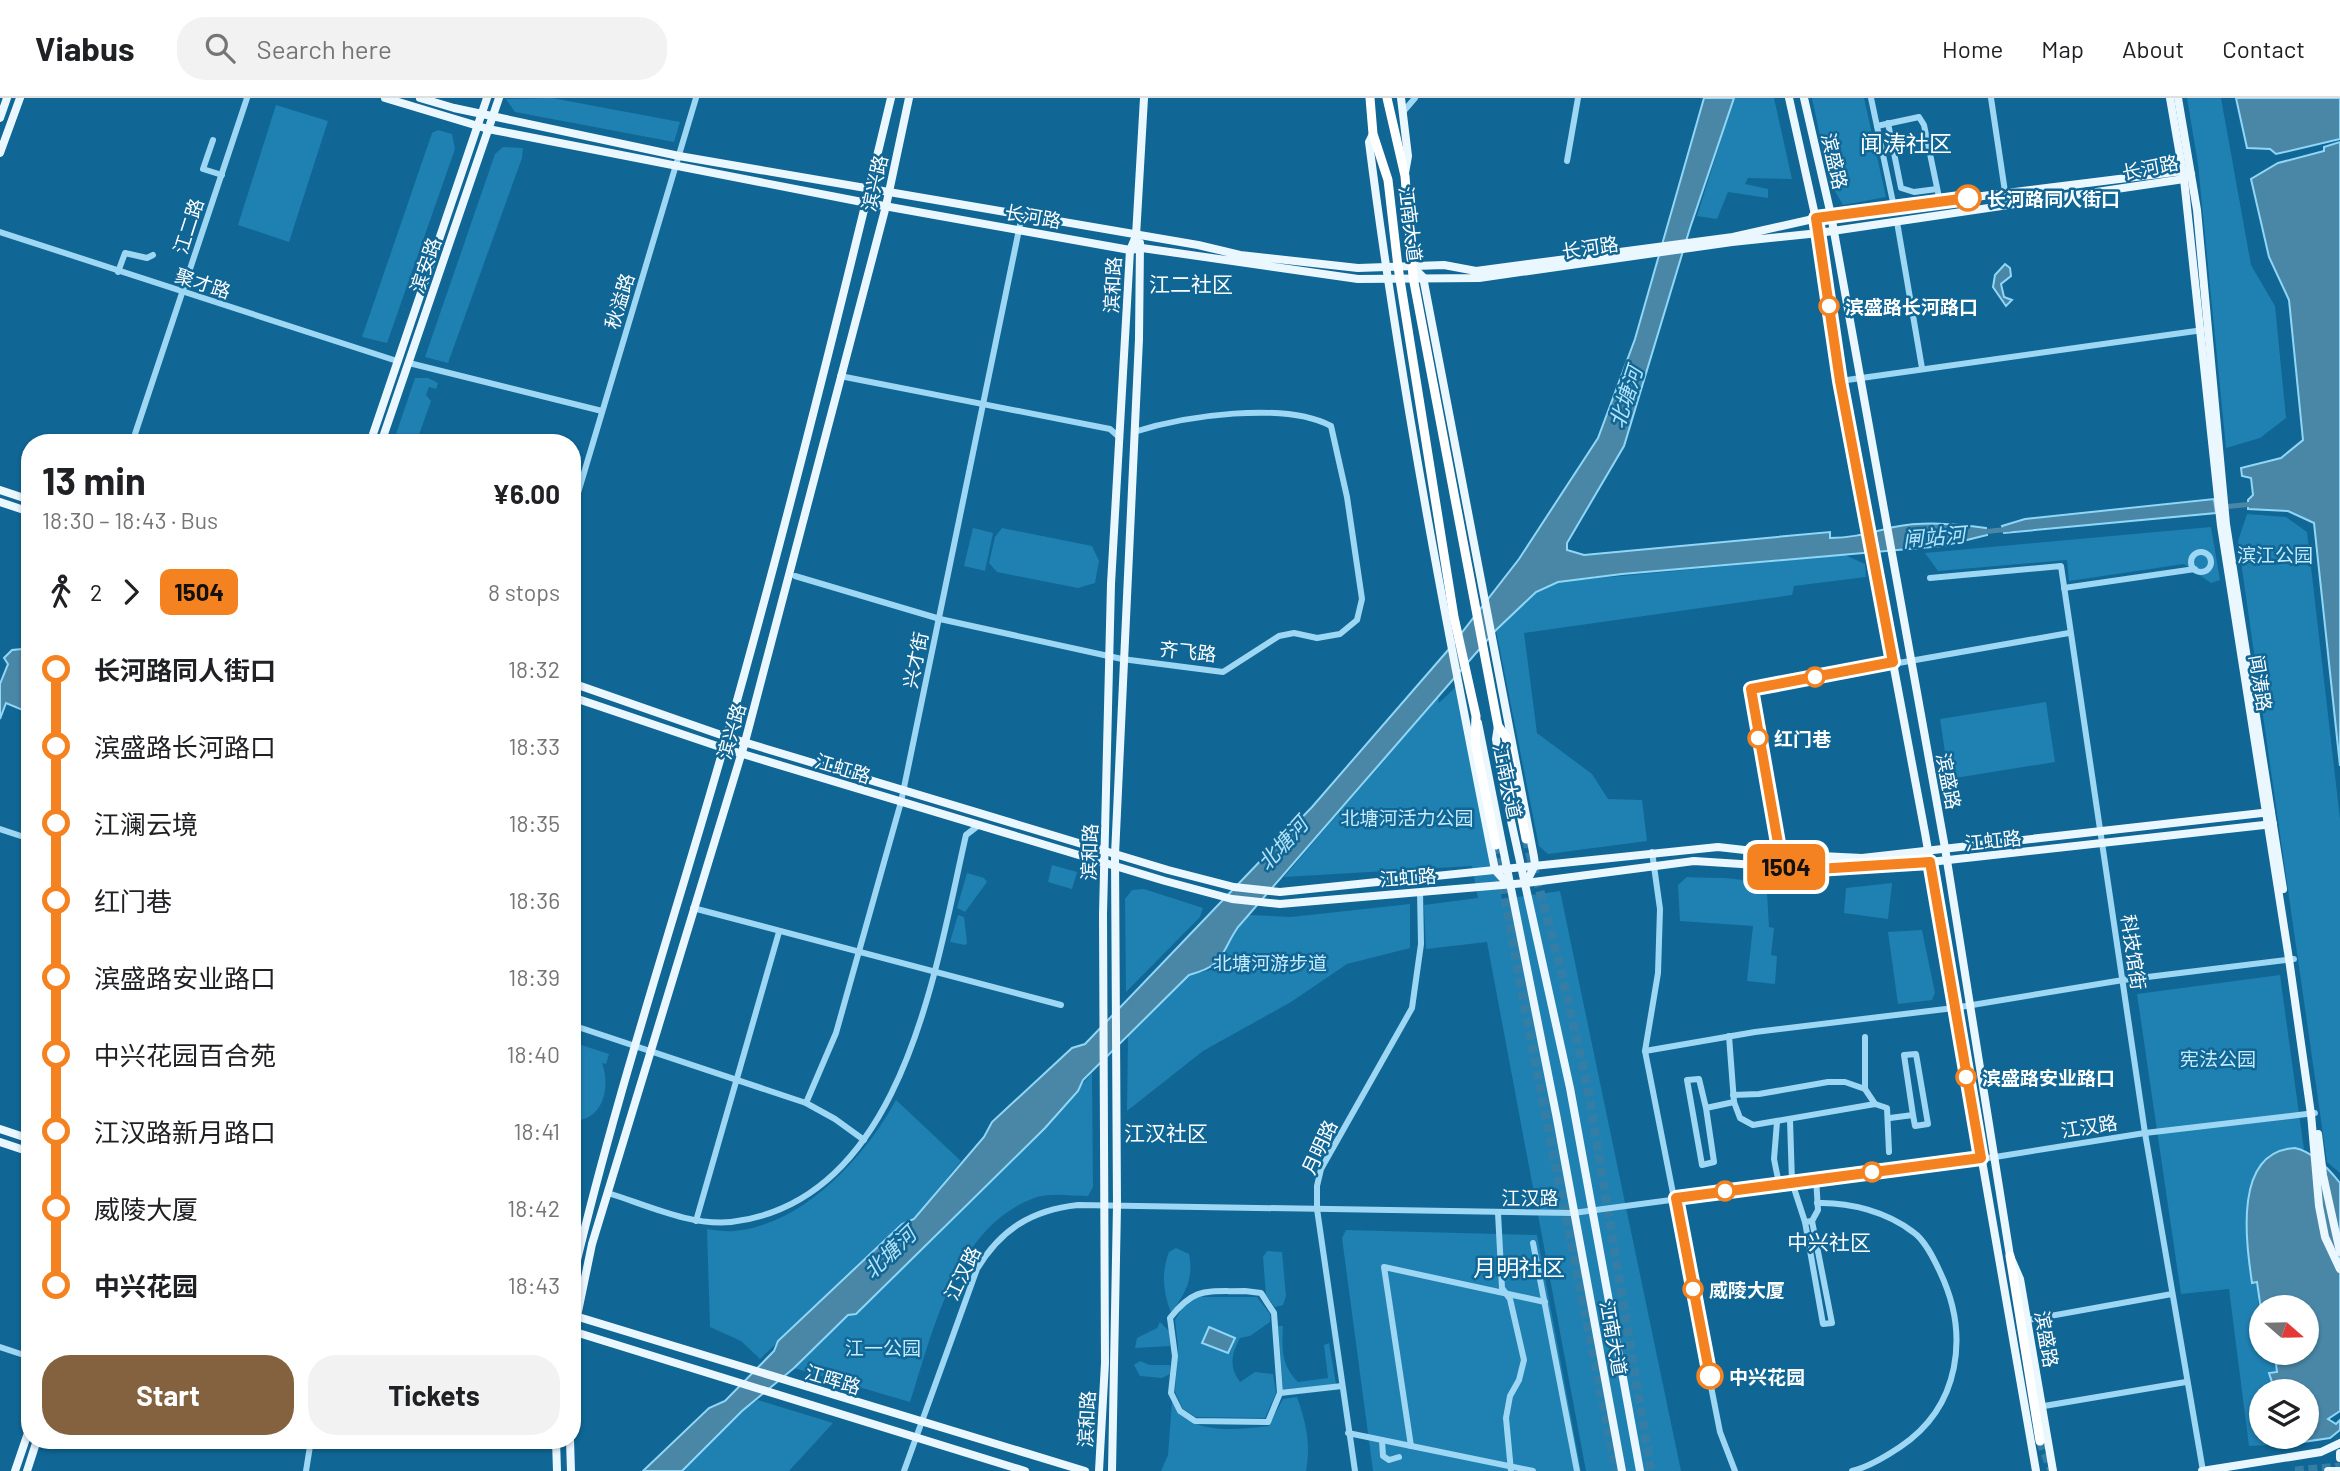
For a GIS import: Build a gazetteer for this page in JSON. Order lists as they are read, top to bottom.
{
  "streets": {
    "highway": ["江南大道"],
    "main road": [
      "滨盛路",
      "长河路",
      "滨兴路",
      "滨安路",
      "滨和路",
      "闻涛路",
      "江虹路",
      "江晖路"
    ],
    "street": [
      "江二路",
      "聚才路",
      "秋溢路",
      "齐飞路",
      "兴才街",
      "科技馆街",
      "江汉路",
      "月明路"
    ]
  },
  "crossings": [
    ["滨盛路", "长河路"],
    ["滨盛路", "江虹路"],
    ["滨盛路", "江汉路"],
    ["长河路", "滨兴路"],
    ["长河路", "江南大道"],
    ["长河路", "滨安路"],
    ["长河路", "滨和路"],
    ["长河路", "秋溢路"],
    ["长河路", "兴才街"],
    ["长河路", "闻涛路"],
    ["滨兴路", "江虹路"],
    ["江南大道", "江虹路"],
    ["江南大道", "江汉路"],
    ["江二路", "聚才路"],
    ["滨安路", "聚才路"],
    ["滨和路", "齐飞路"],
    ["滨和路", "江虹路"],
    ["滨和路", "江汉路"],
    ["齐飞路", "兴才街"],
    ["兴才街", "江虹路"],
    ["闻涛路", "江虹路"],
    ["闻涛路", "江汉路"],
    ["江虹路", "科技馆街"],
    ["江虹路", "月明路"],
    ["科技馆街", "江汉路"],
    ["江汉路", "月明路"],
    ["江汉路", "江晖路"]
  ],
  "districts": [
    "闻涛社区",
    "江二社区",
    "江汉社区",
    "中兴社区",
    "月明社区"
  ],
  "water": ["北塘河", "闸站河"],
  "parks": [
    "滨江公园",
    "北塘河活力公园",
    "北塘河游步道",
    "宪法公园",
    "江一公园"
  ],
  "places": [
    "长河路同人街口",
    "滨盛路长河路口",
    "红门巷",
    "滨盛路安业路口",
    "威陵大厦",
    "中兴花园"
  ],
  "lines": ["bus line 1504"],
  "north": "right",
  "page": {
    "header": "Viabus",
    "search": "Search here",
    "nav": [
      "Home",
      "Map",
      "About",
      "Contact"
    ],
    "on_map": "1504",
    "heading": ["13 min", "18:30 – 18:43 · Bus", "¥6.00"],
    "legs": ["2", "1504", "8 stops"],
    "list": [
      {
        "name": "长河路同人街口",
        "value": "18:32"
      },
      {
        "name": "滨盛路长河路口",
        "value": "18:33"
      },
      {
        "name": "江澜云境",
        "value": "18:35"
      },
      {
        "name": "红门巷",
        "value": "18:36"
      },
      {
        "name": "滨盛路安业路口",
        "value": "18:39"
      },
      {
        "name": "中兴花园百合苑",
        "value": "18:40"
      },
      {
        "name": "江汉路新月路口",
        "value": "18:41"
      },
      {
        "name": "威陵大厦",
        "value": "18:42"
      },
      {
        "name": "中兴花园",
        "value": "18:43"
      }
    ],
    "buttons": ["Start", "Tickets"]
  }
}
